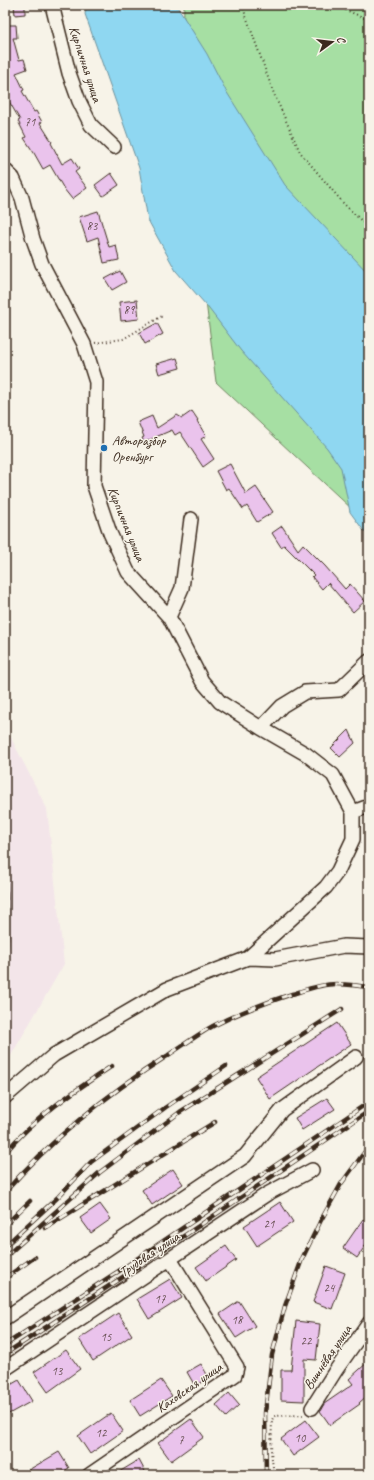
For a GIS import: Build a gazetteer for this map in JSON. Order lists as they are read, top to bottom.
{
  "streets": {
    "street": [
      "Кирпичная улица",
      "Трудовая улица",
      "Вишнёвая улица",
      "Каховская улица"
    ]
  },
  "crossings": [
    ["Трудовая улица", "Каховская улица"]
  ],
  "places": ["Авторазбор Оренбург"],
  "house_numbers": [
    "71",
    "83",
    "89",
    "21",
    "24",
    "17",
    "18",
    "15",
    "22",
    "13",
    "12",
    "10",
    "7"
  ],
  "north": "right"
}
